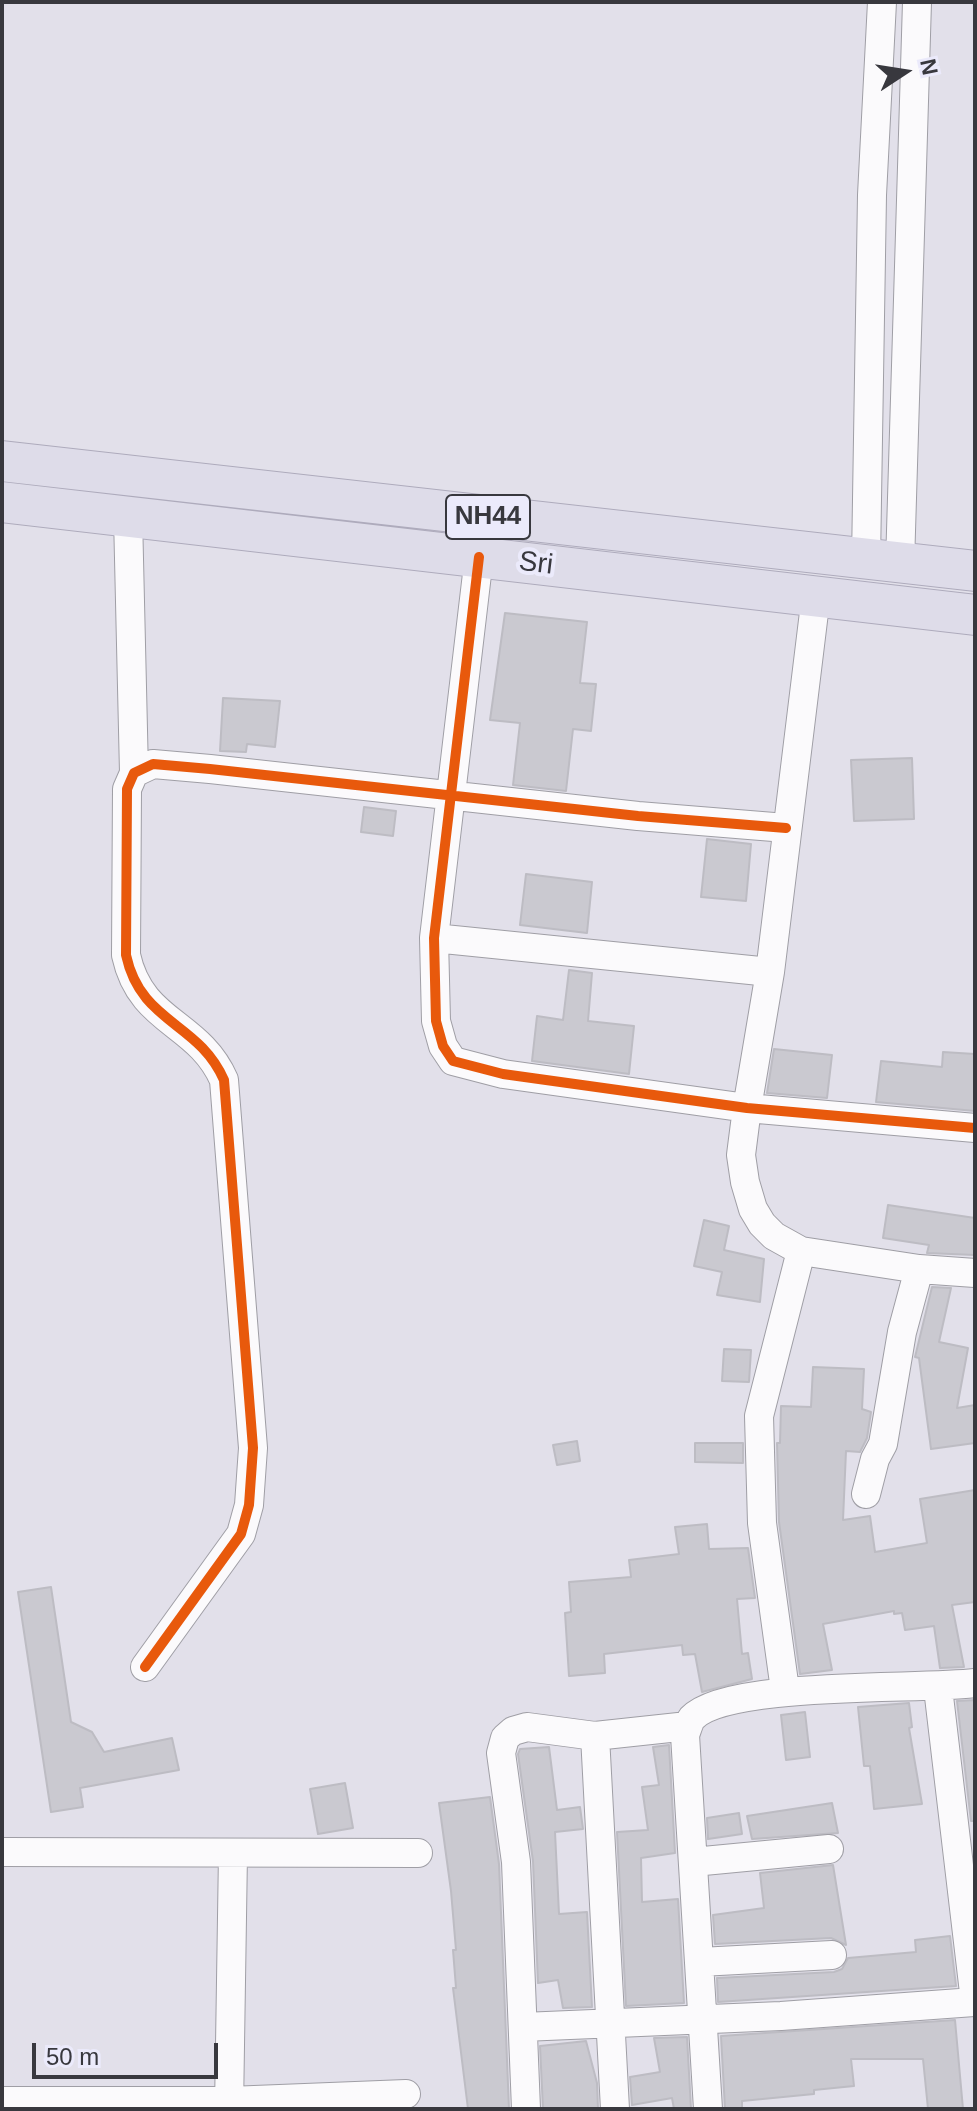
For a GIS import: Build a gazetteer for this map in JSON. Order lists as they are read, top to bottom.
{
  "streets": {
    "highway": ["NH44", "Sri"]
  },
  "scale_bar": "50 m",
  "north": "right"
}
